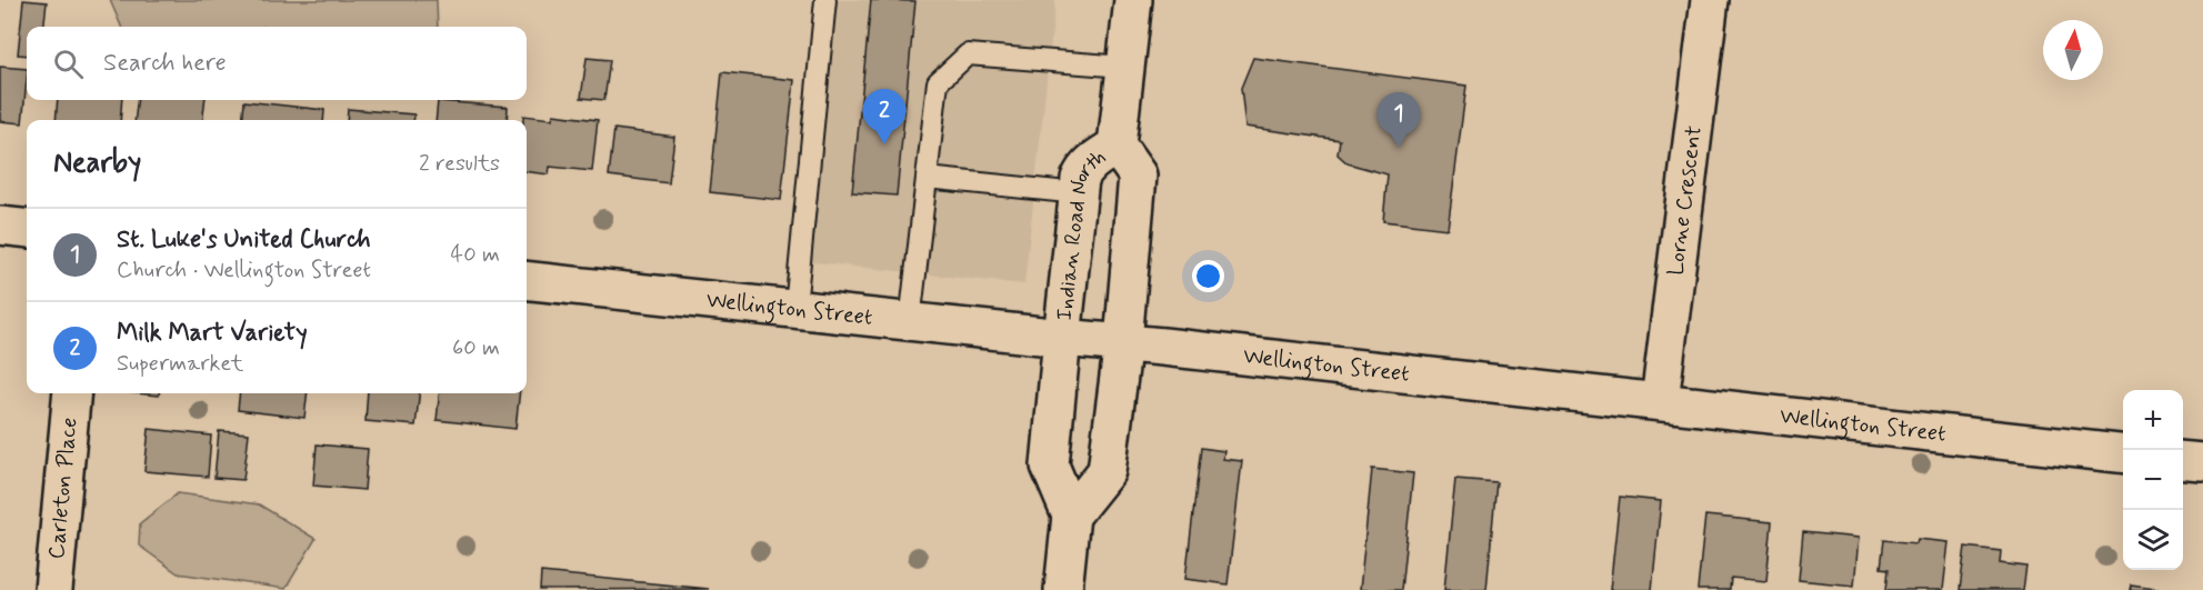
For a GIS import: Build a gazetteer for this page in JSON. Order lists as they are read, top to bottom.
{
  "streets": {
    "main road": [
      "Lorne Crescent",
      "Indian Road North",
      "Wellington Street",
      "Carleton Place"
    ]
  },
  "crossings": [
    ["Lorne Crescent", "Wellington Street"],
    ["Indian Road North", "Wellington Street"]
  ],
  "north": "top",
  "page": {
    "search": "Search here",
    "pins": ["2", "1"],
    "heading": ["Nearby", "2 results"],
    "list": [
      {
        "mark": "1",
        "name": "St. Luke's United Church",
        "note": "Church · Wellington Street",
        "value": "40 m"
      },
      {
        "mark": "2",
        "name": "Milk Mart Variety",
        "note": "Supermarket",
        "value": "60 m"
      }
    ],
    "map_buttons": ["+", "−"]
  }
}
